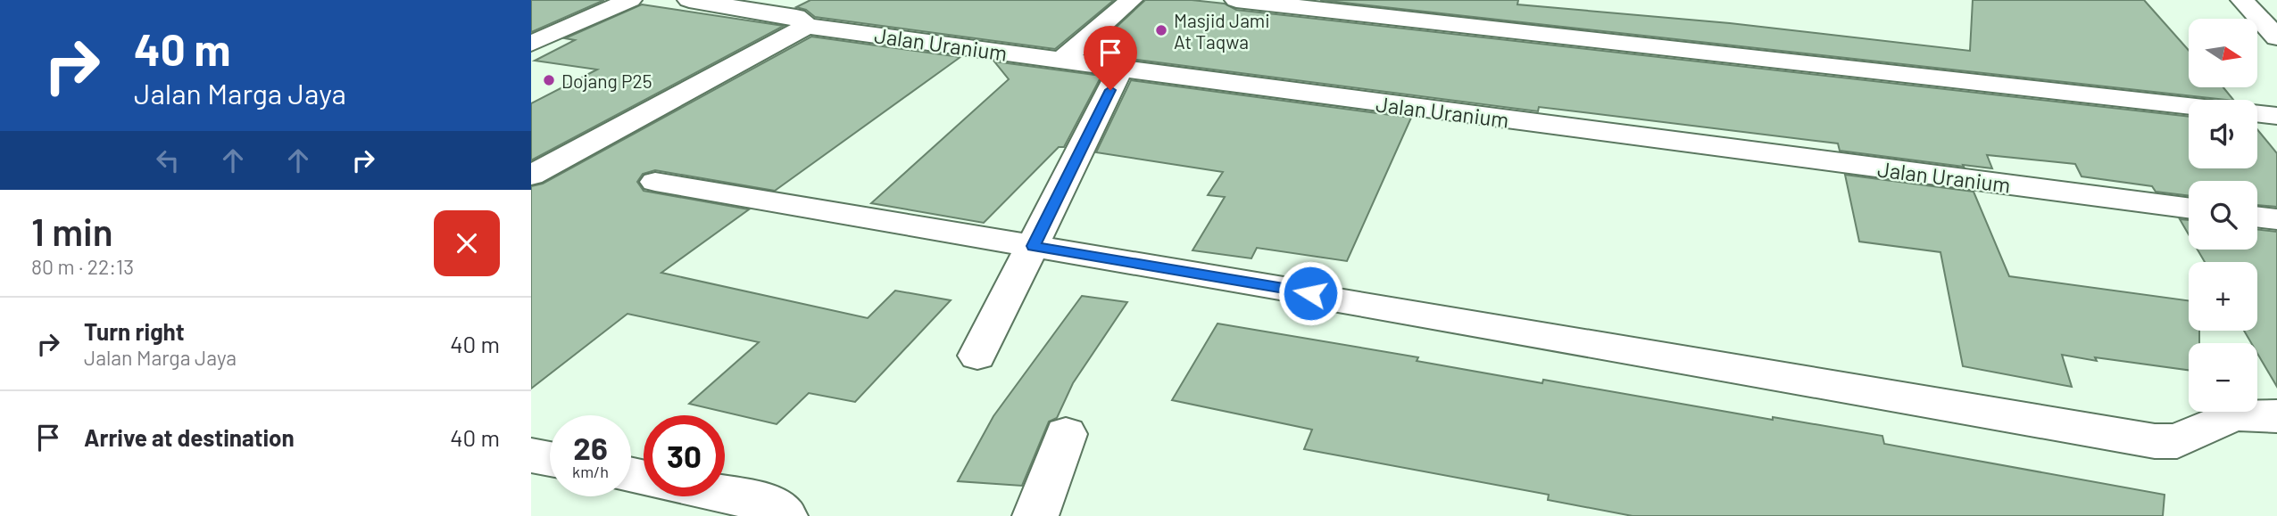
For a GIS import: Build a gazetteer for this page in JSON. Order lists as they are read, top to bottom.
{
  "streets": {
    "street": ["Jalan Uranium"]
  },
  "places": ["Masjid Jami At Taqwa", "Dojang P25"],
  "north": "right",
  "page": {
    "turn": ["40 m", "Jalan Marga Jaya"],
    "map_buttons": ["+", "−"],
    "heading": ["1 min", "80 m · 22:13"],
    "list": [
      {
        "name": "Turn right",
        "note": "Jalan Marga Jaya",
        "value": "40 m"
      },
      {
        "name": "Arrive at destination",
        "value": "40 m"
      }
    ],
    "speed": "26 km/h",
    "limit": "30"
  }
}
